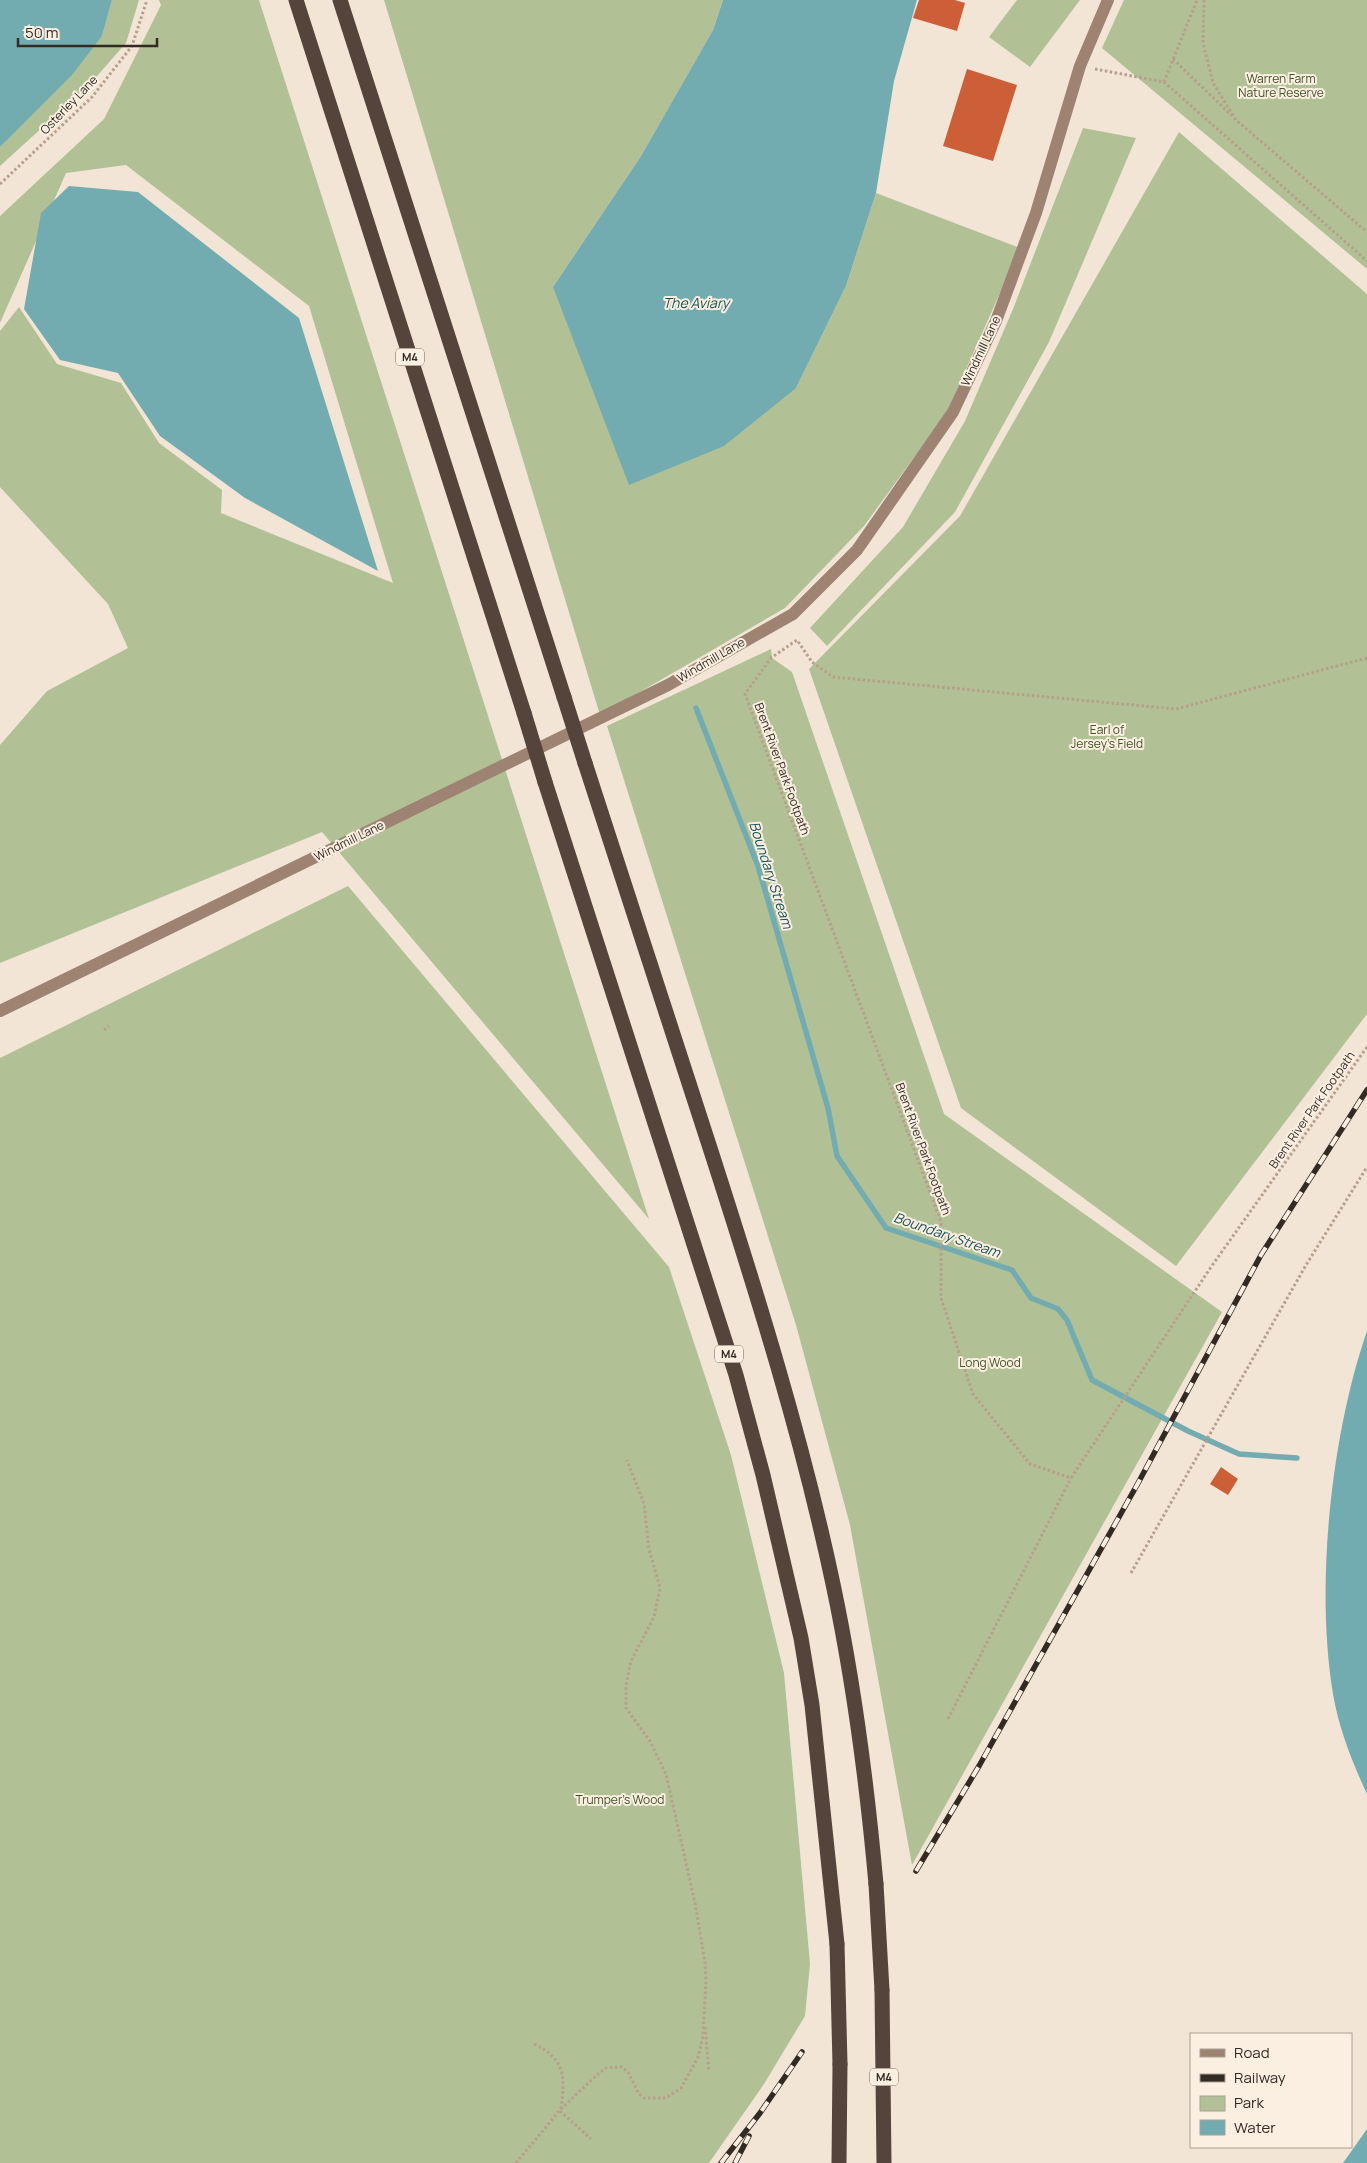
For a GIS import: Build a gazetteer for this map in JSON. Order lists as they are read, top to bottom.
{
  "streets": {
    "highway": ["M4"],
    "main road": ["Windmill Lane"],
    "path": ["Osterley Lane", "Brent River Park Footpath"]
  },
  "water": ["The Aviary", "Boundary Stream"],
  "parks": [
    "Warren Farm Nature Reserve",
    "Earl of Jersey's Field",
    "Long Wood",
    "Trumper's Wood"
  ],
  "legend": [
    "Road",
    "Railway",
    "Park",
    "Water"
  ],
  "scale_bar": "50 m"
}
